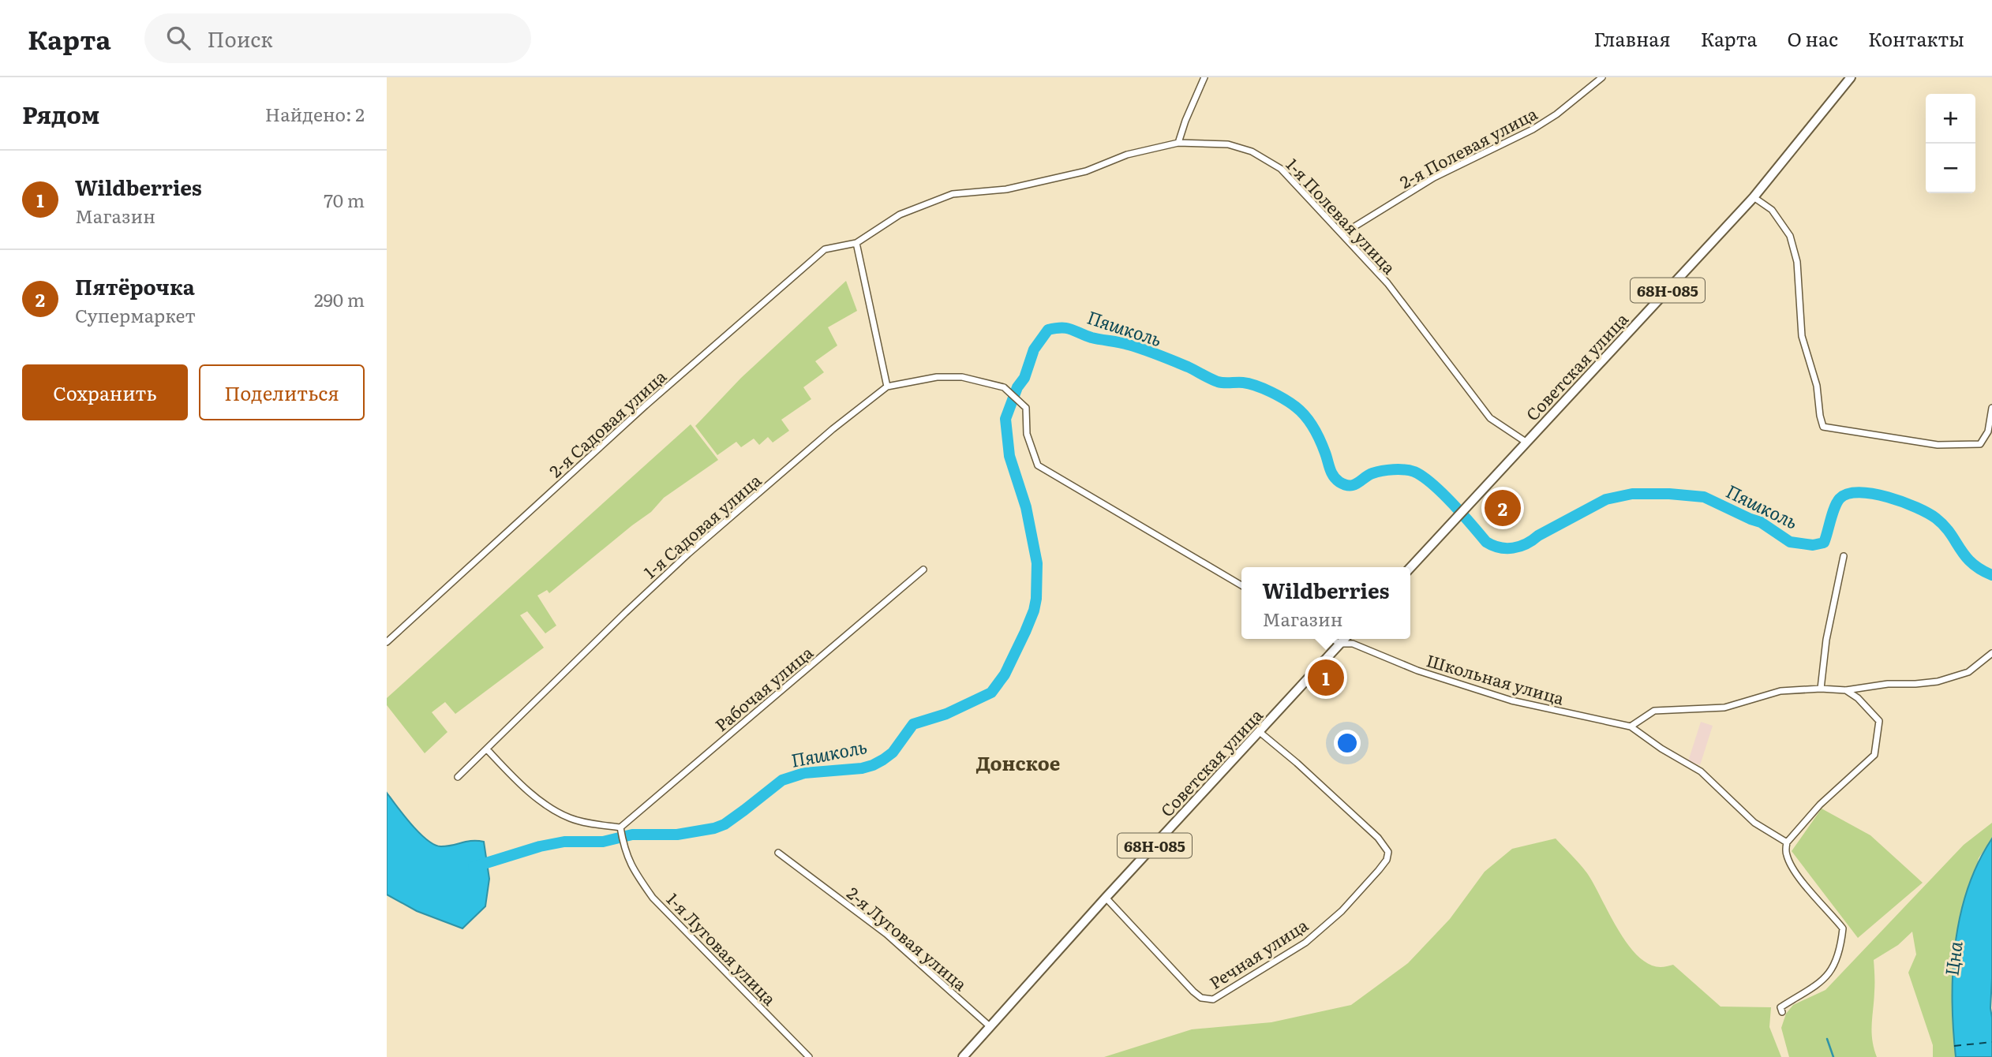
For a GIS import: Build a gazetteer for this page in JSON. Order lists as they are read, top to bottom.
{
  "streets": {
    "main road": ["68Н-085", "Советская улица"],
    "street": [
      "2-я Полевая улица",
      "1-я Полевая улица",
      "2-я Садовая улица",
      "1-я Садовая улица",
      "Школьная улица",
      "Рабочая улица",
      "2-я Луговая улица",
      "1-я Луговая улица",
      "Речная улица"
    ]
  },
  "crossings": [
    ["2-я Полевая улица", "1-я Полевая улица"],
    ["1-я Полевая улица", "Советская улица"],
    ["1-я Полевая улица", "2-я Садовая улица"],
    ["Советская улица", "Школьная улица"],
    ["Советская улица", "2-я Луговая улица"],
    ["Советская улица", "Речная улица"],
    ["Рабочая улица", "1-я Луговая улица"]
  ],
  "districts": ["Донское"],
  "water": ["Пяшколь", "Цна"],
  "page": {
    "header": "Карта",
    "search": "Поиск",
    "nav": [
      "Главная",
      "Карта",
      "О нас",
      "Контакты"
    ],
    "heading": ["Рядом", "Найдено: 2"],
    "map_buttons": ["+", "−"],
    "list": [
      {
        "mark": "1",
        "name": "Wildberries",
        "note": "Магазин",
        "value": "70 m"
      },
      {
        "mark": "2",
        "name": "Пятёрочка",
        "note": "Супермаркет",
        "value": "290 m"
      }
    ],
    "buttons": ["Сохранить", "Поделиться"],
    "pins": ["2", "1"],
    "popup": ["Wildberries", "Магазин"]
  }
}
